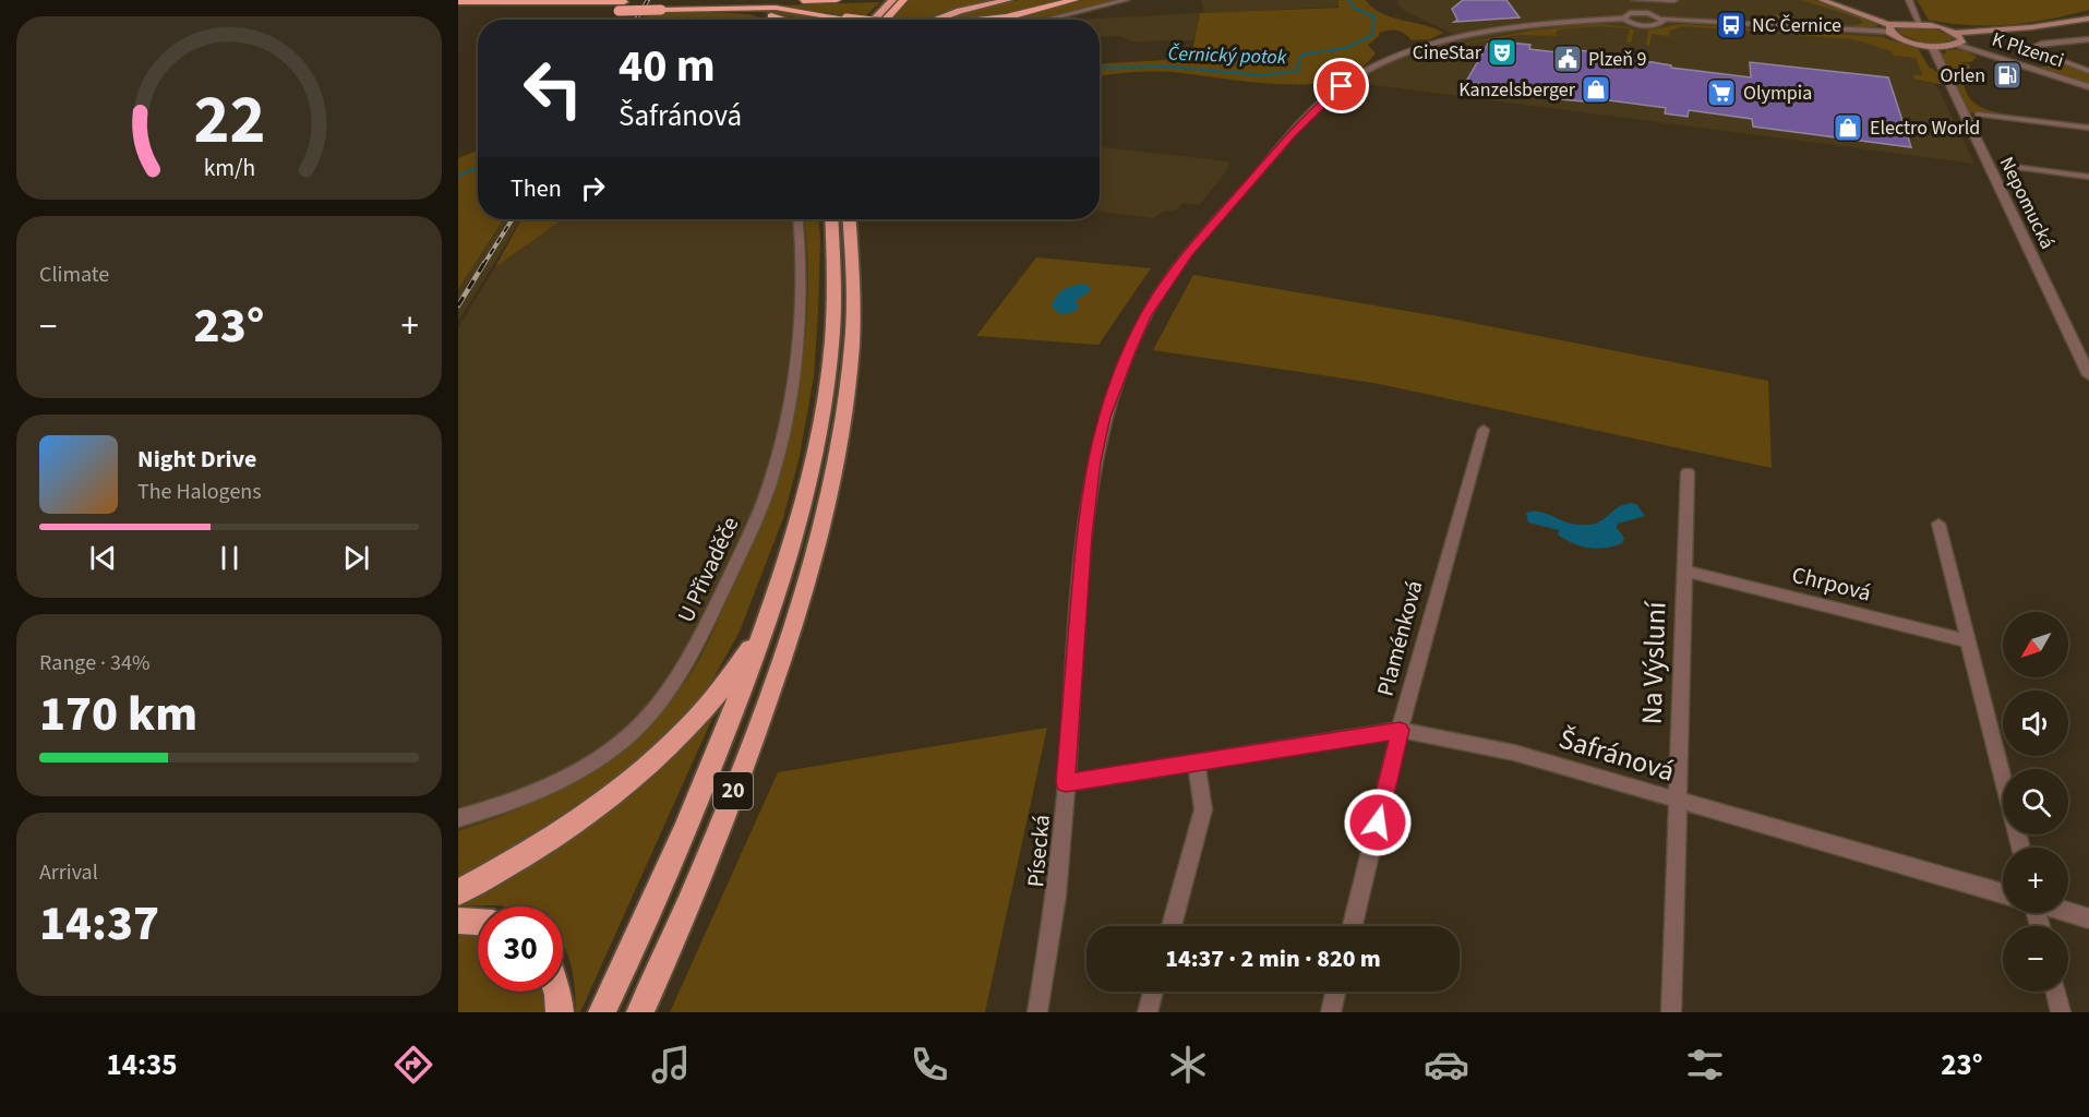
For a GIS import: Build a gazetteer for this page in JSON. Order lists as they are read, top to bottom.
{
  "streets": {
    "highway": ["20"],
    "street": [
      "K Plzenci",
      "Nepomucká",
      "U Přivaděče",
      "Chrpová",
      "Plaménková",
      "Na Výsluní",
      "Šafránová",
      "Písecká"
    ]
  },
  "crossings": [
    ["Chrpová", "Na Výsluní"],
    ["Plaménková", "Šafránová"],
    ["Na Výsluní", "Šafránová"],
    ["Šafránová", "Písecká"]
  ],
  "water": ["Černický potok"],
  "places": {
    "bus stop": ["NC Černice"],
    "theatre": ["CineStar"],
    "public building": ["Plzeň 9"],
    "fuel station": ["Orlen"],
    "shop": ["Kanzelsberger", "Electro World"],
    "supermarket": ["Olympia"]
  },
  "north": "bottom left",
  "page": {
    "turn": ["40 m", "Šafránová"],
    "then": "Then",
    "tile": [
      "Climate",
      ["Range · 34%", "170 km"],
      ["Arrival", "14:37"]
    ],
    "heat": ["−", "23°", "+"],
    "song": ["Night Drive", "The Halogens"],
    "map_buttons": ["+", "−"],
    "limit": "30",
    "trip": "14:37 · 2 min · 820 m",
    "tabs": ["14:35", "23°"],
    "gauge": ["22", "km/h"]
  }
}
